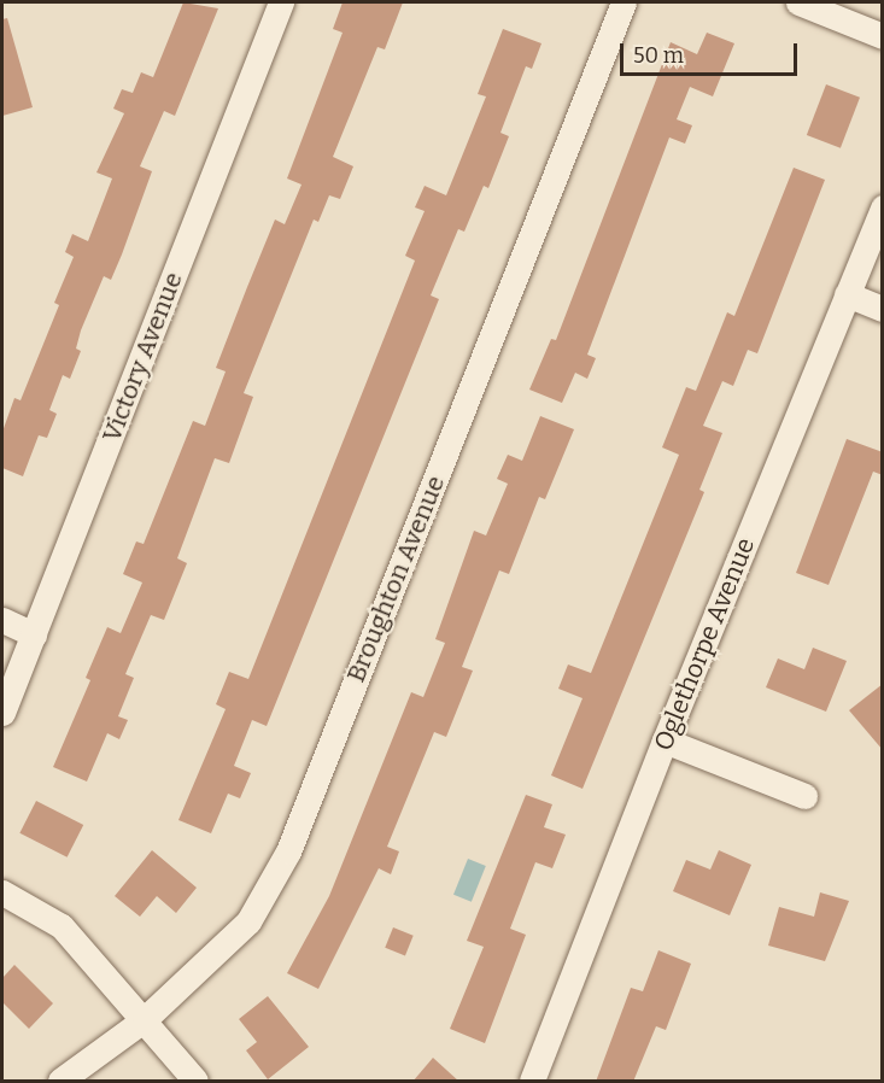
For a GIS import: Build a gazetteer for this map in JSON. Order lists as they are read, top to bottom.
{
  "streets": {
    "street": ["Victory Avenue", "Broughton Avenue", "Oglethorpe Avenue"]
  },
  "scale_bar": "50 m"
}
